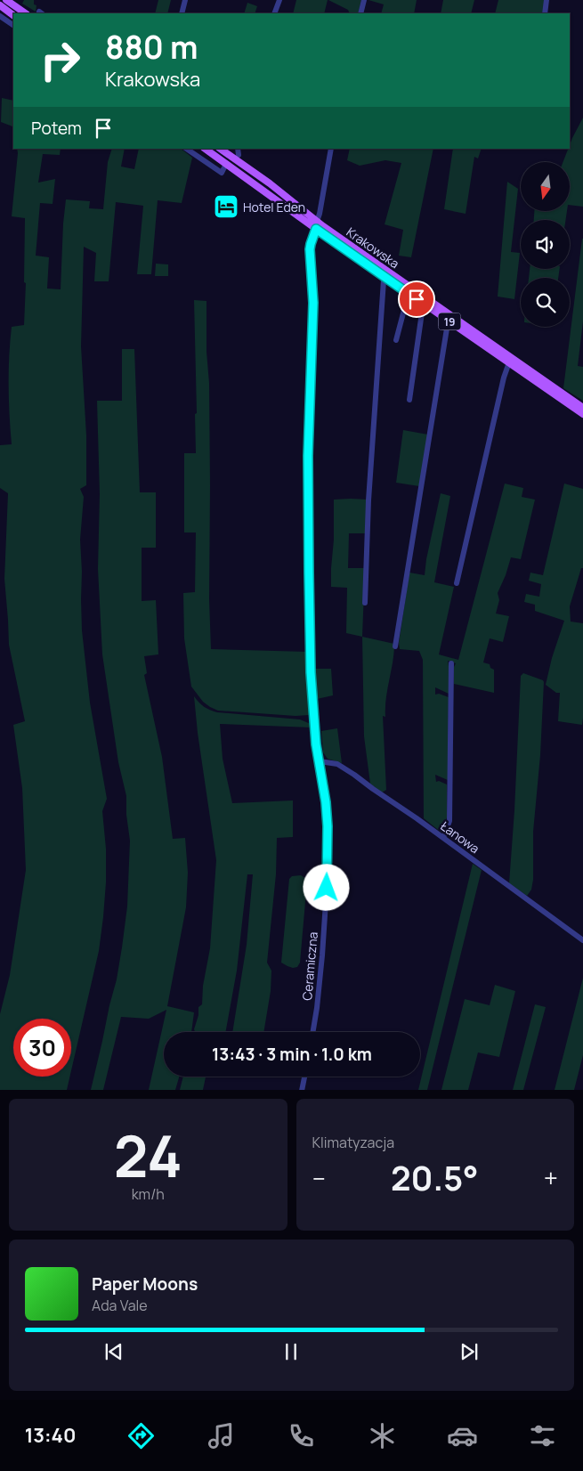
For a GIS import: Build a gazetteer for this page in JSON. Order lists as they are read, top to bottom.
{
  "streets": {
    "main road": ["Krakowska", "19"],
    "street": ["Łanowa", "Ceramiczna"]
  },
  "crossings": [
    ["Krakowska", "Ceramiczna"],
    ["Łanowa", "Ceramiczna"]
  ],
  "places": {
    "hotel": ["Hotel Eden"]
  },
  "north": "bottom",
  "page": {
    "turn": ["880 m", "Krakowska"],
    "then": "Potem",
    "limit": "30",
    "trip": "13:43 · 3 min · 1.0 km",
    "tile": [
      ["24", "km/h"],
      "Klimatyzacja"
    ],
    "heat": ["−", "20.5°", "+"],
    "song": ["Paper Moons", "Ada Vale"],
    "tabs": "13:40"
  }
}
